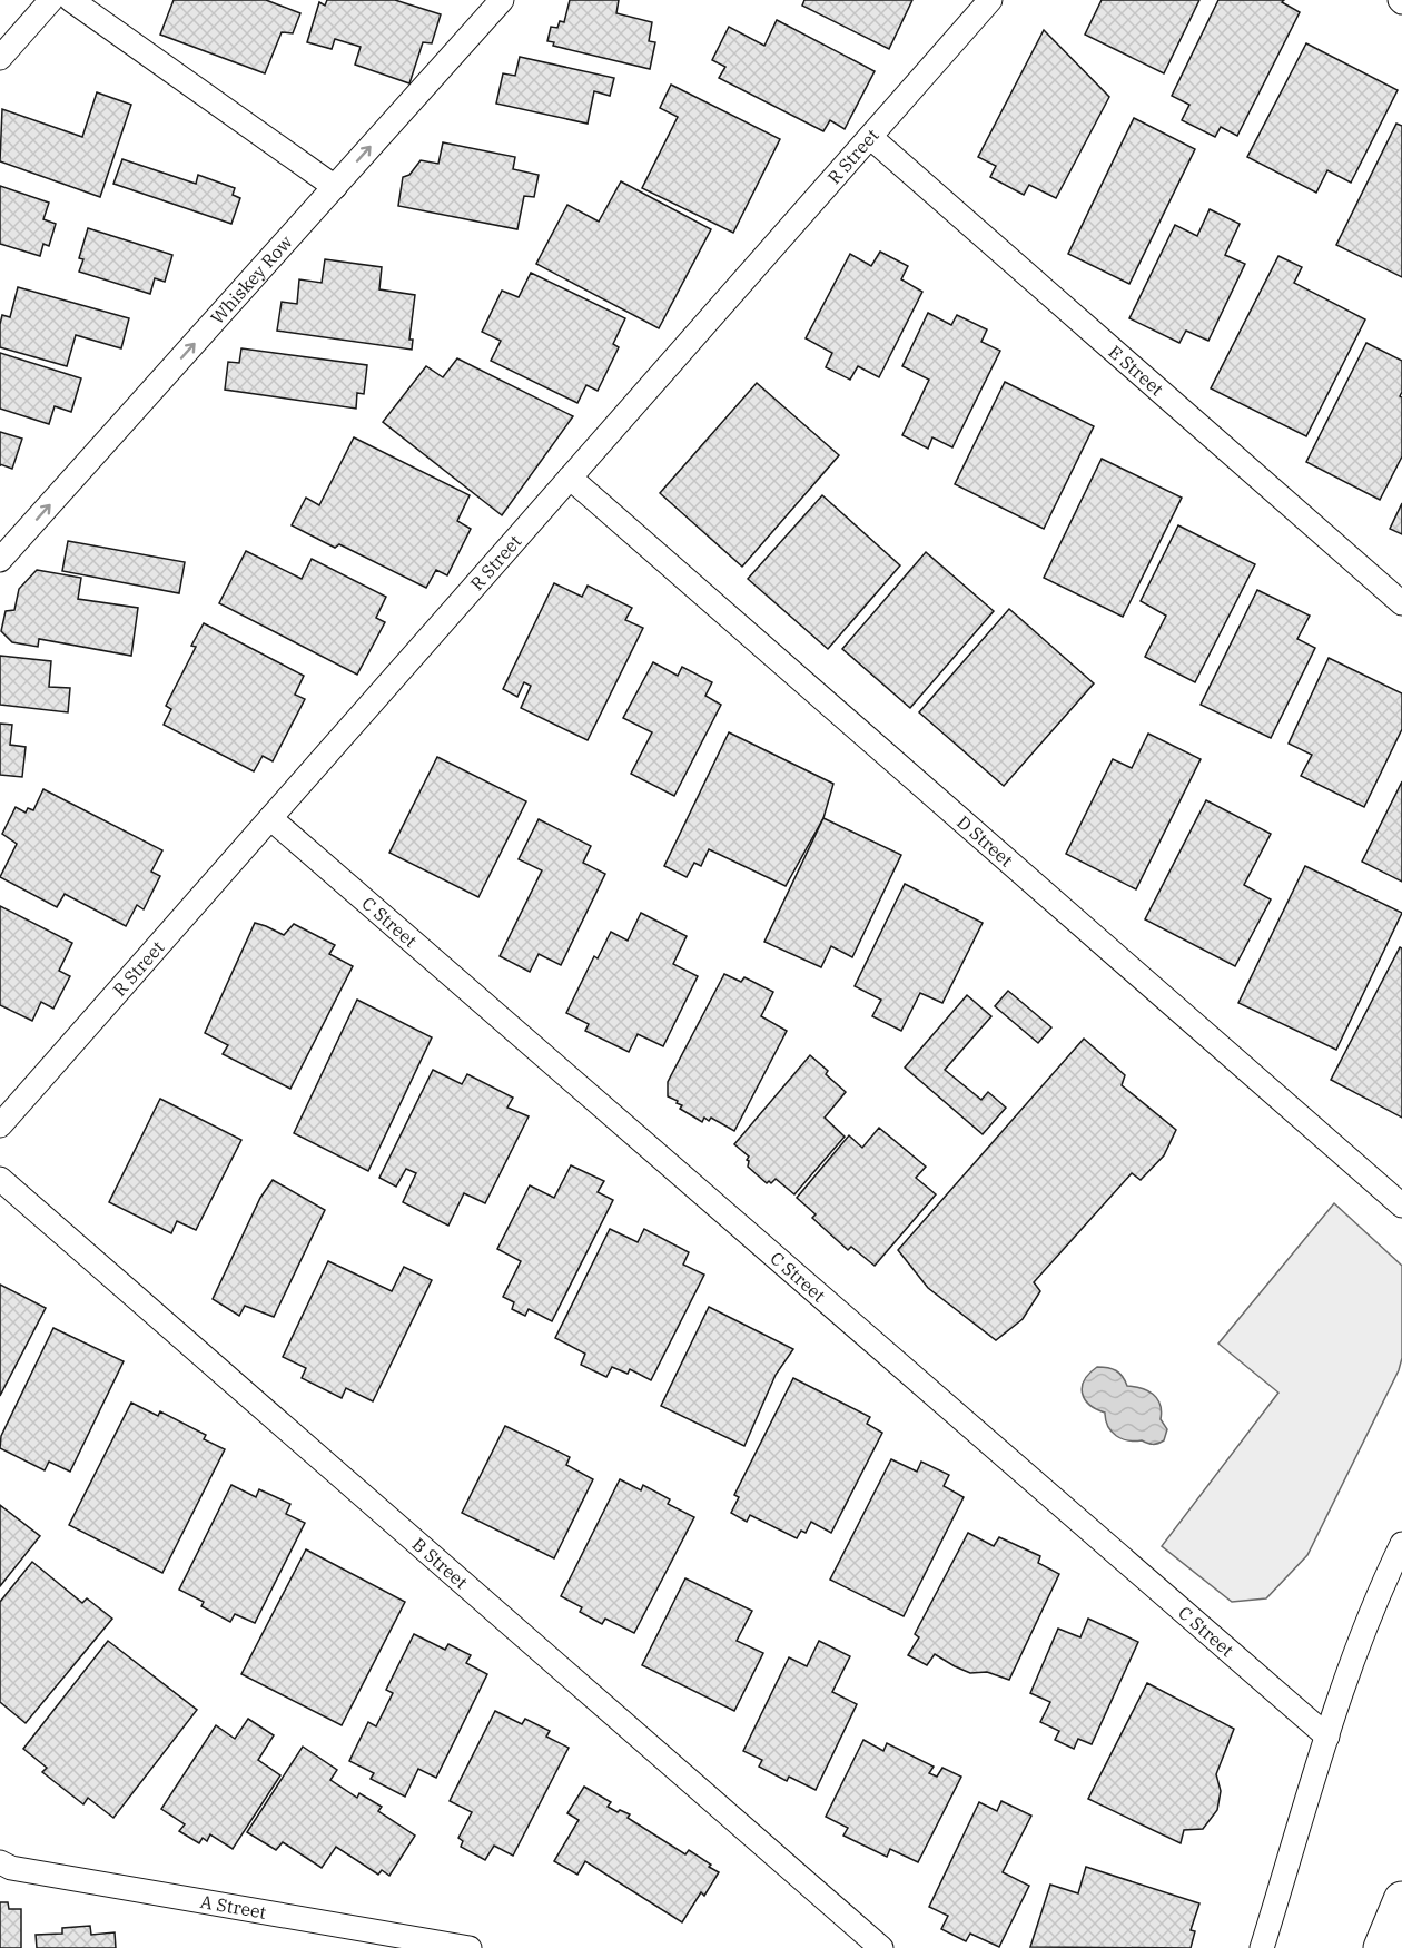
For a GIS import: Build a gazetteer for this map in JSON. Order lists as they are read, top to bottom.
{
  "streets": {
    "lane": [
      "R Street",
      "Whiskey Row",
      "E Street",
      "D Street",
      "C Street",
      "B Street",
      "A Street"
    ]
  },
  "crossings": [
    ["R Street", "E Street"],
    ["R Street", "D Street"],
    ["R Street", "C Street"]
  ],
  "one_way": ["Whiskey Row"]
}
